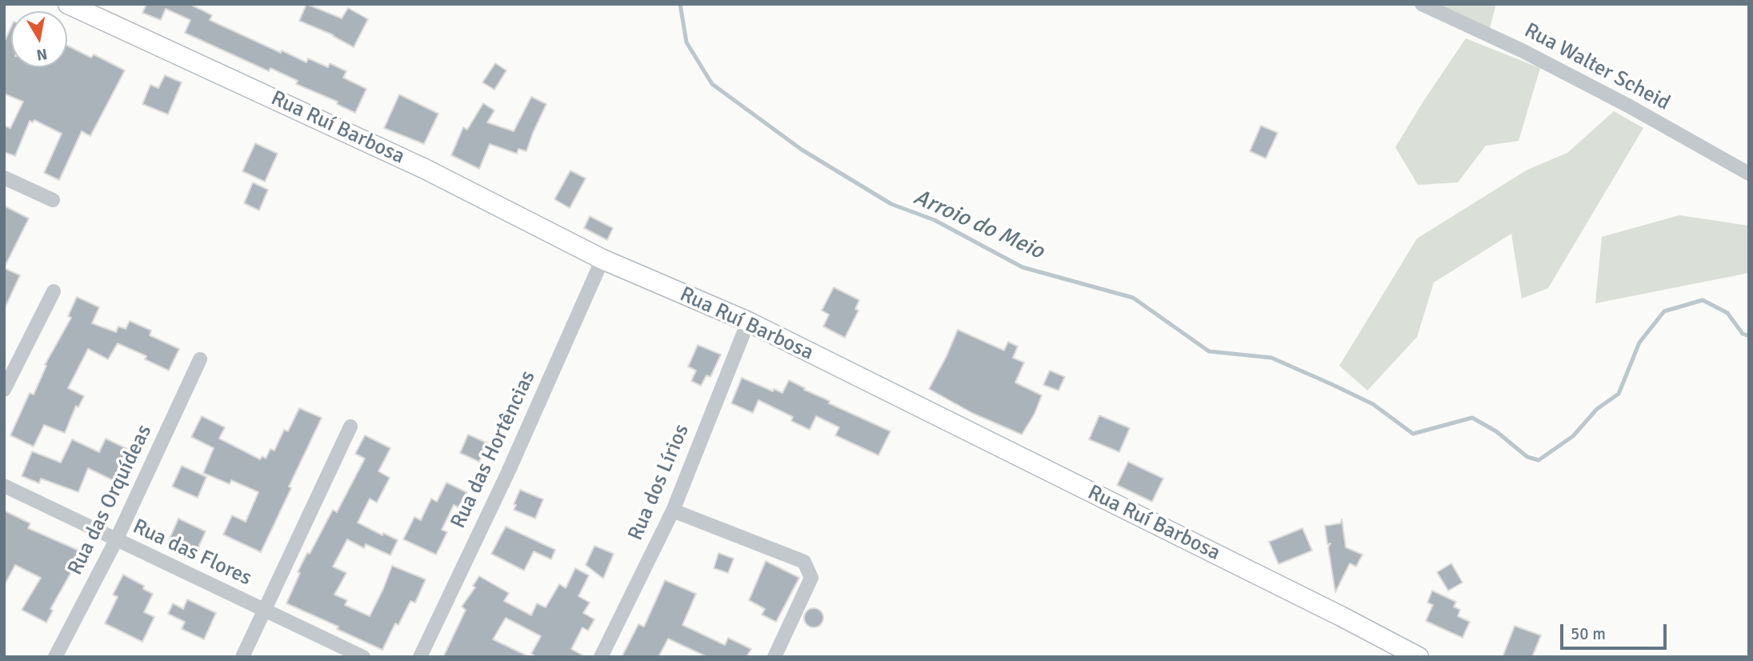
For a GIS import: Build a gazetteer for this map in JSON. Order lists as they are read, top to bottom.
{
  "streets": {
    "main road": ["Rua Ruí Barbosa"],
    "street": [
      "Rua Walter Scheid",
      "Rua das Hortências",
      "Rua dos Lírios",
      "Rua das Orquídeas",
      "Rua das Flores"
    ]
  },
  "crossings": [
    ["Rua Ruí Barbosa", "Rua das Hortências"],
    ["Rua Ruí Barbosa", "Rua dos Lírios"],
    ["Rua das Orquídeas", "Rua das Flores"]
  ],
  "water": ["Arroio do Meio"],
  "scale_bar": "50 m",
  "north": "bottom"
}
